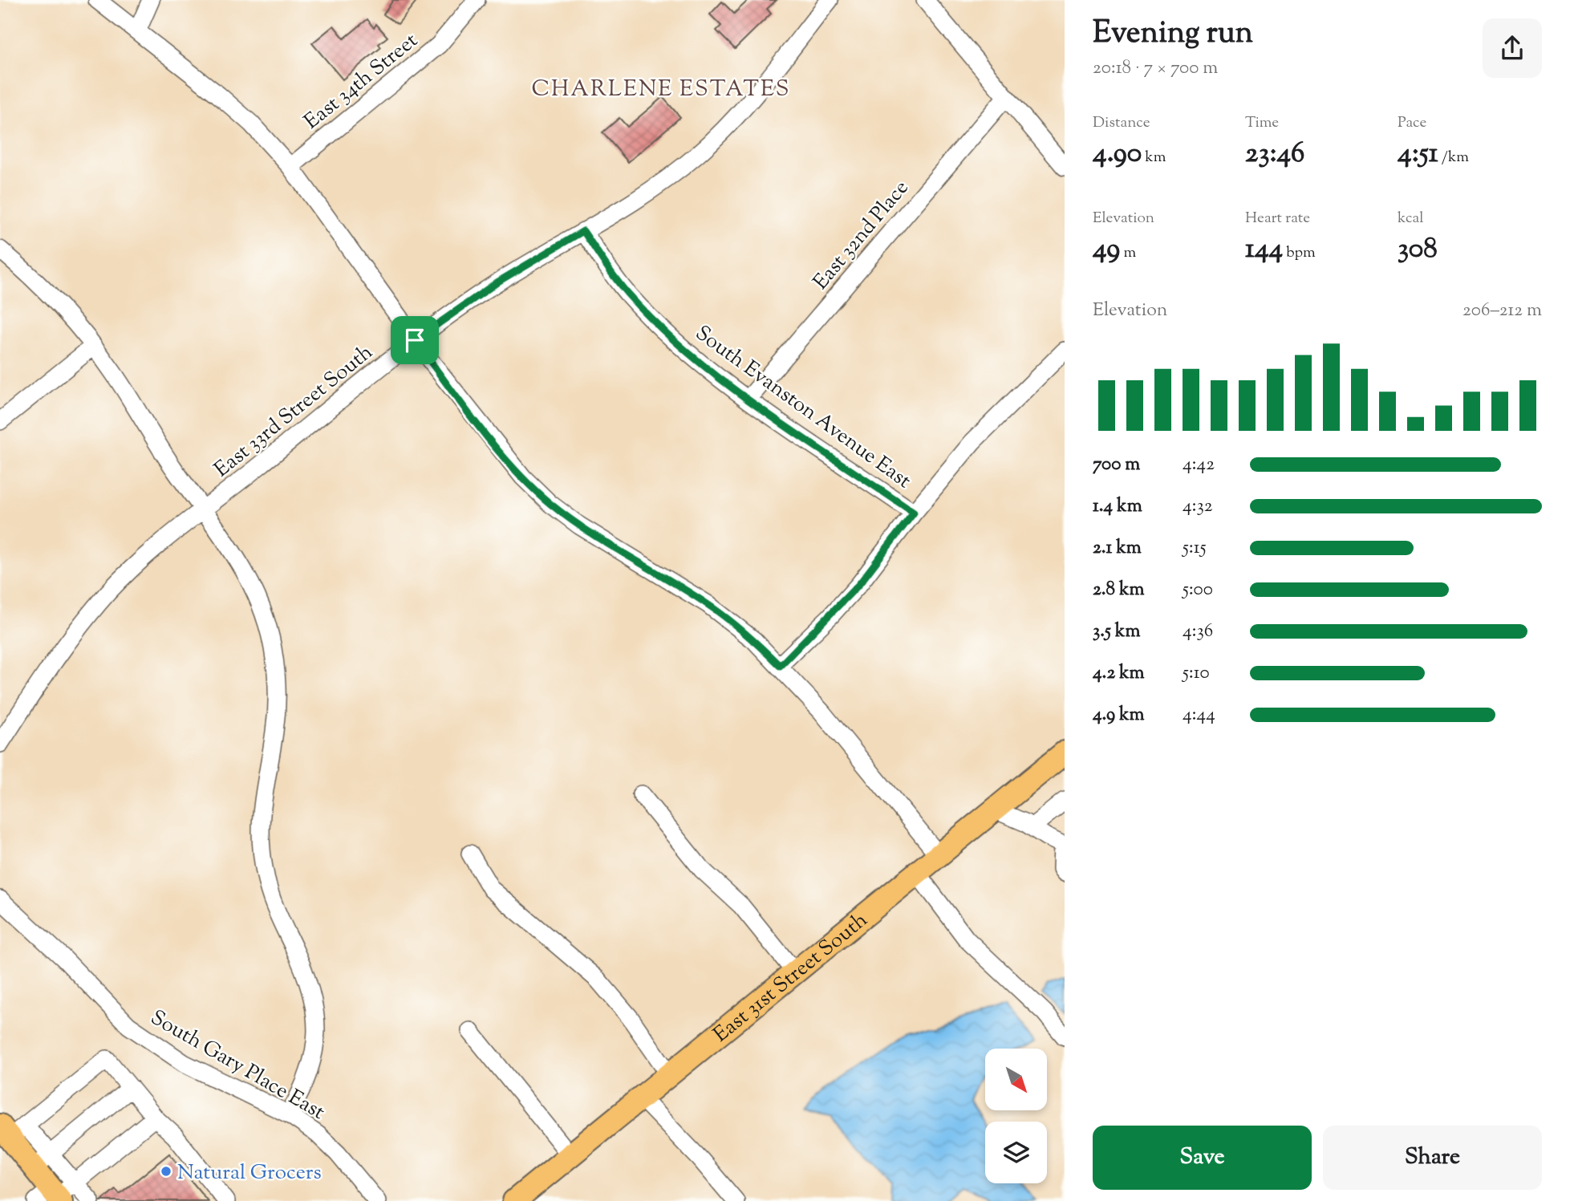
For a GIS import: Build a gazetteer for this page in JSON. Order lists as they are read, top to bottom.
{
  "streets": {
    "main road": ["East 31st Street South"],
    "street": [
      "East 34th Street",
      "East 32nd Place",
      "South Evanston Avenue East",
      "East 33rd Street South",
      "South Gary Place East"
    ]
  },
  "crossings": [
    ["East 32nd Place", "South Evanston Avenue East"],
    ["South Evanston Avenue East", "East 33rd Street South"]
  ],
  "districts": ["CHARLENE ESTATES"],
  "places": ["Natural Grocers"],
  "north": "bottom right",
  "page": {
    "heading": ["Evening run", "20:18 · 7 × 700 m"],
    "stats": [
      ["Distance", "4.90 km"],
      ["Time", "23:46"],
      ["Pace", "4:51 /km"],
      ["Elevation", "49 m"],
      ["Heart rate", "144 bpm"],
      ["kcal", "308"]
    ],
    "chart": ["Elevation", "206–212 m"],
    "list": [
      {
        "name": "700 m",
        "note": "4:42"
      },
      {
        "name": "1.4 km",
        "note": "4:32"
      },
      {
        "name": "2.1 km",
        "note": "5:15"
      },
      {
        "name": "2.8 km",
        "note": "5:00"
      },
      {
        "name": "3.5 km",
        "note": "4:36"
      },
      {
        "name": "4.2 km",
        "note": "5:10"
      },
      {
        "name": "4.9 km",
        "note": "4:44"
      }
    ],
    "buttons": ["Save", "Share"]
  }
}
